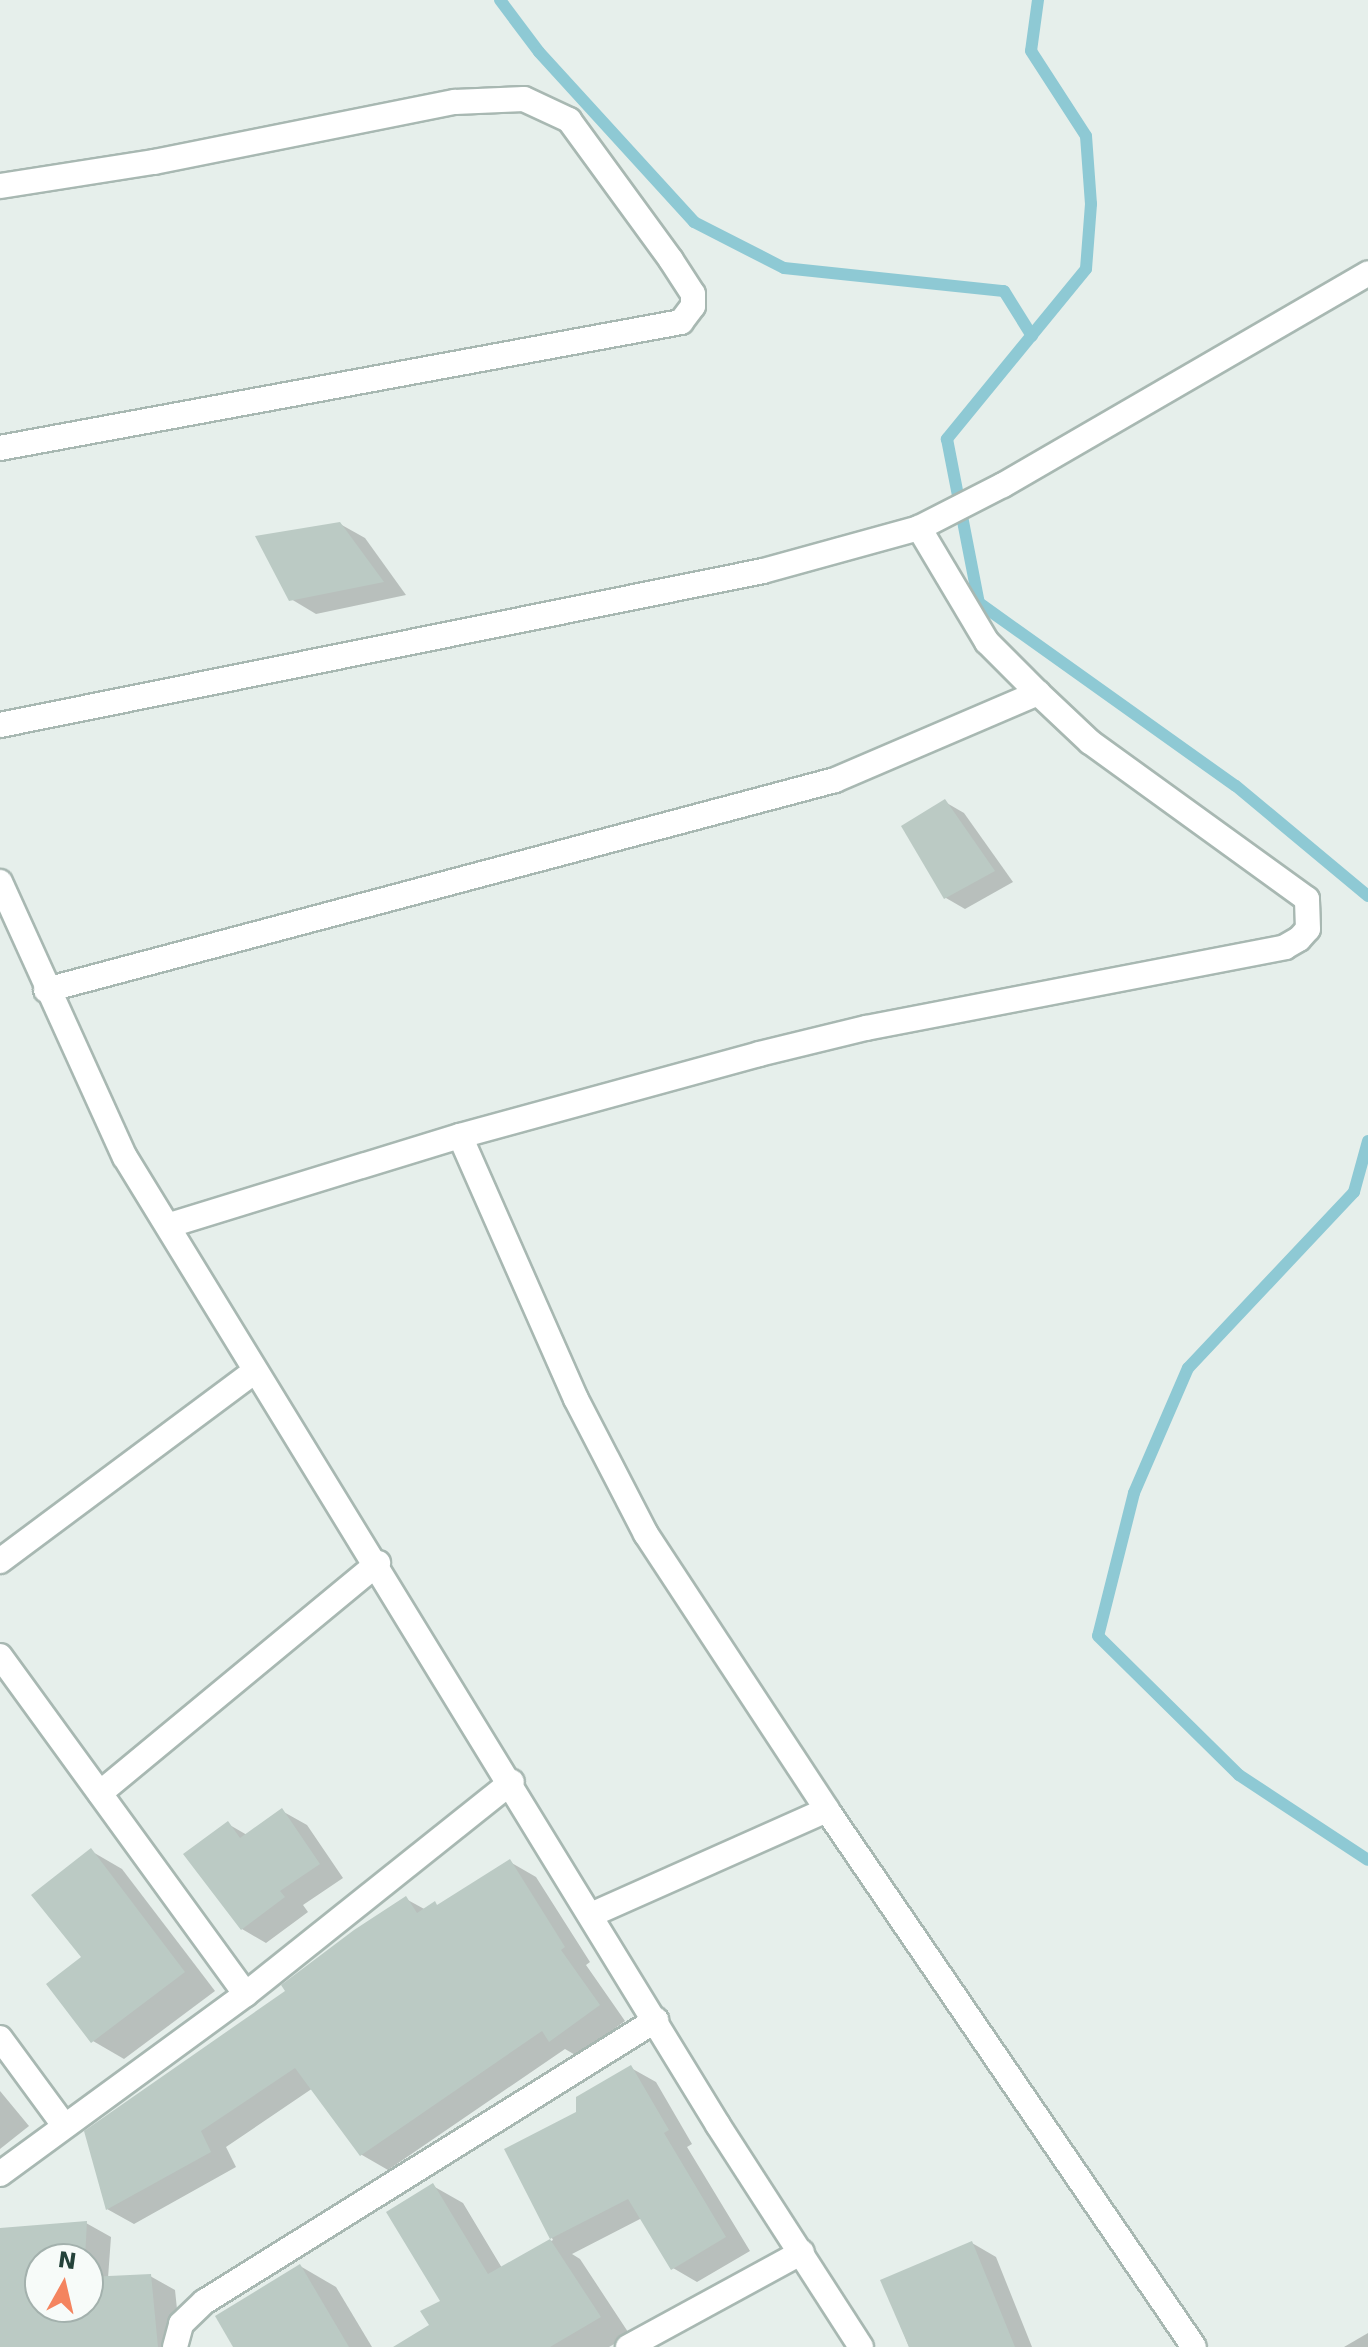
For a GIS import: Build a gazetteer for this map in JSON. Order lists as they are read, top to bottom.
{
  "north": "top"
}
